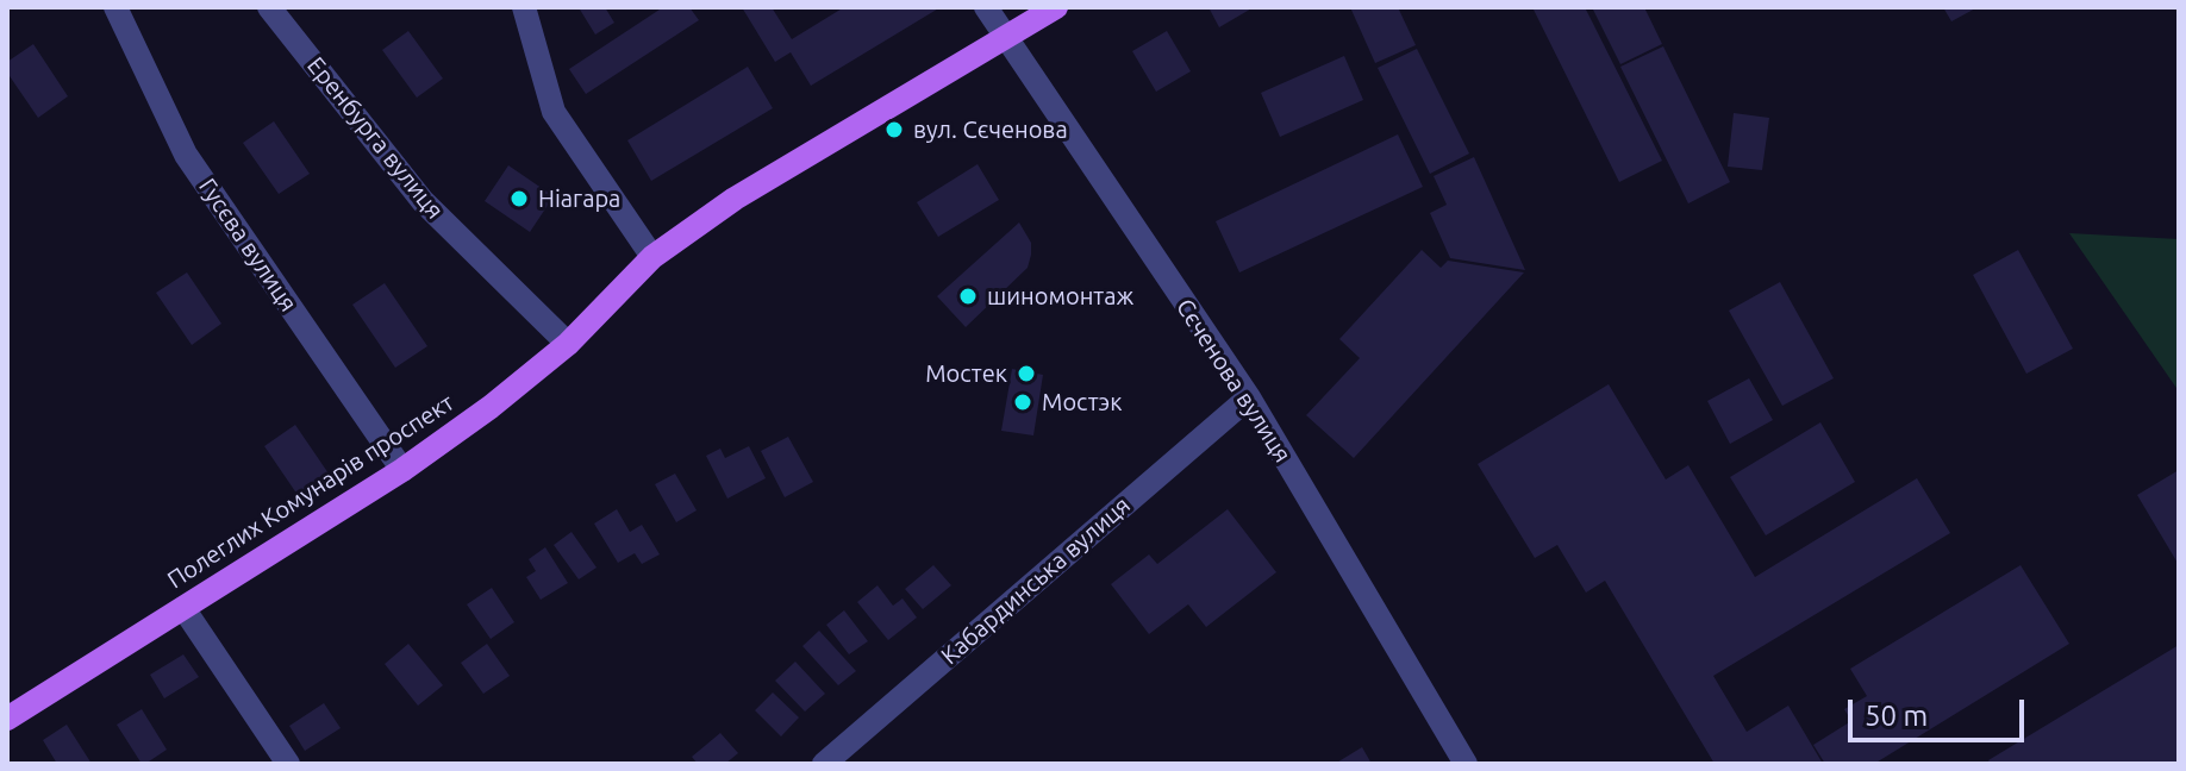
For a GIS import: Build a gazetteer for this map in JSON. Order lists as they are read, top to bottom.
{
  "streets": {
    "main road": ["Полеглих Комунарів проспект"],
    "street": [
      "Еренбурга вулиця",
      "Гусєва вулиця",
      "Сєченова вулиця",
      "Кабардинська вулиця"
    ]
  },
  "crossings": [
    ["Еренбурга вулиця", "Полеглих Комунарів проспект"],
    ["Гусєва вулиця", "Полеглих Комунарів проспект"],
    ["Сєченова вулиця", "Полеглих Комунарів проспект"],
    ["Сєченова вулиця", "Кабардинська вулиця"]
  ],
  "places": [
    "вул. Сєченова",
    "Ніагара",
    "шиномонтаж",
    "Мостек",
    "Мостэк"
  ],
  "scale_bar": "50 m"
}
